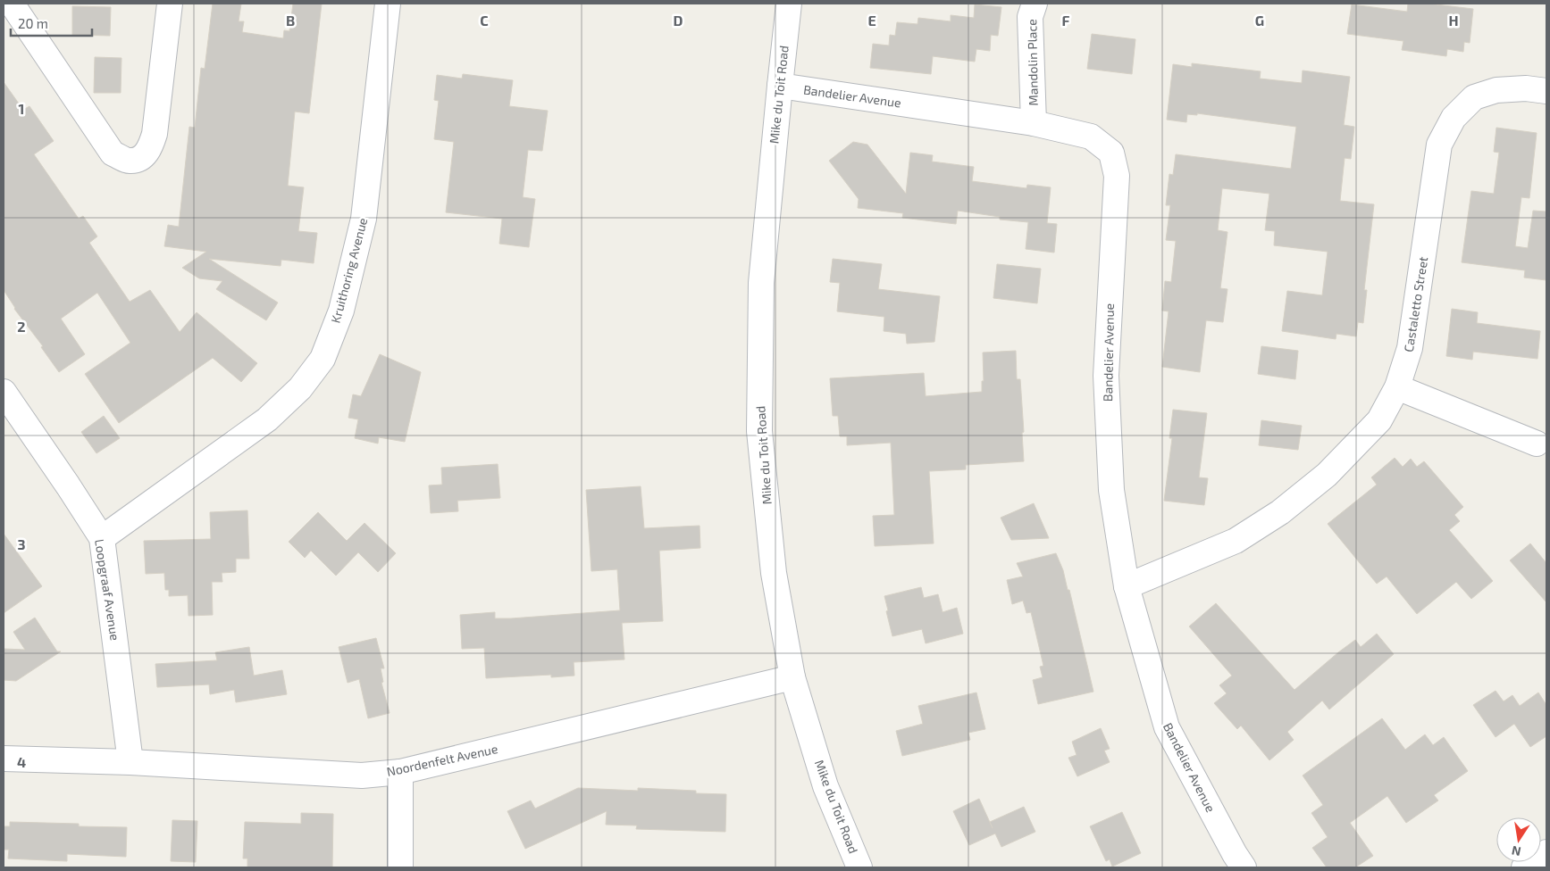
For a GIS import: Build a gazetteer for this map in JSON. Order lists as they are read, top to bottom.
{
  "streets": {
    "street": [
      "Mandolin Place",
      "Mike du Toit Road",
      "Bandelier Avenue",
      "Kruithoring Avenue",
      "Castaletto Street",
      "Loopgraaf Avenue",
      "Noordenfelt Avenue"
    ]
  },
  "crossings": [
    ["Mandolin Place", "Bandelier Avenue"],
    ["Mike du Toit Road", "Bandelier Avenue"],
    ["Mike du Toit Road", "Noordenfelt Avenue"],
    ["Bandelier Avenue", "Castaletto Street"],
    ["Kruithoring Avenue", "Loopgraaf Avenue"],
    ["Loopgraaf Avenue", "Noordenfelt Avenue"]
  ],
  "scale_bar": "20 m",
  "north": "bottom",
  "grid": {
    "columns": [
      "B",
      "C",
      "D",
      "E",
      "F",
      "G",
      "H"
    ],
    "rows": [
      "1",
      "2",
      "3",
      "4"
    ]
  }
}
